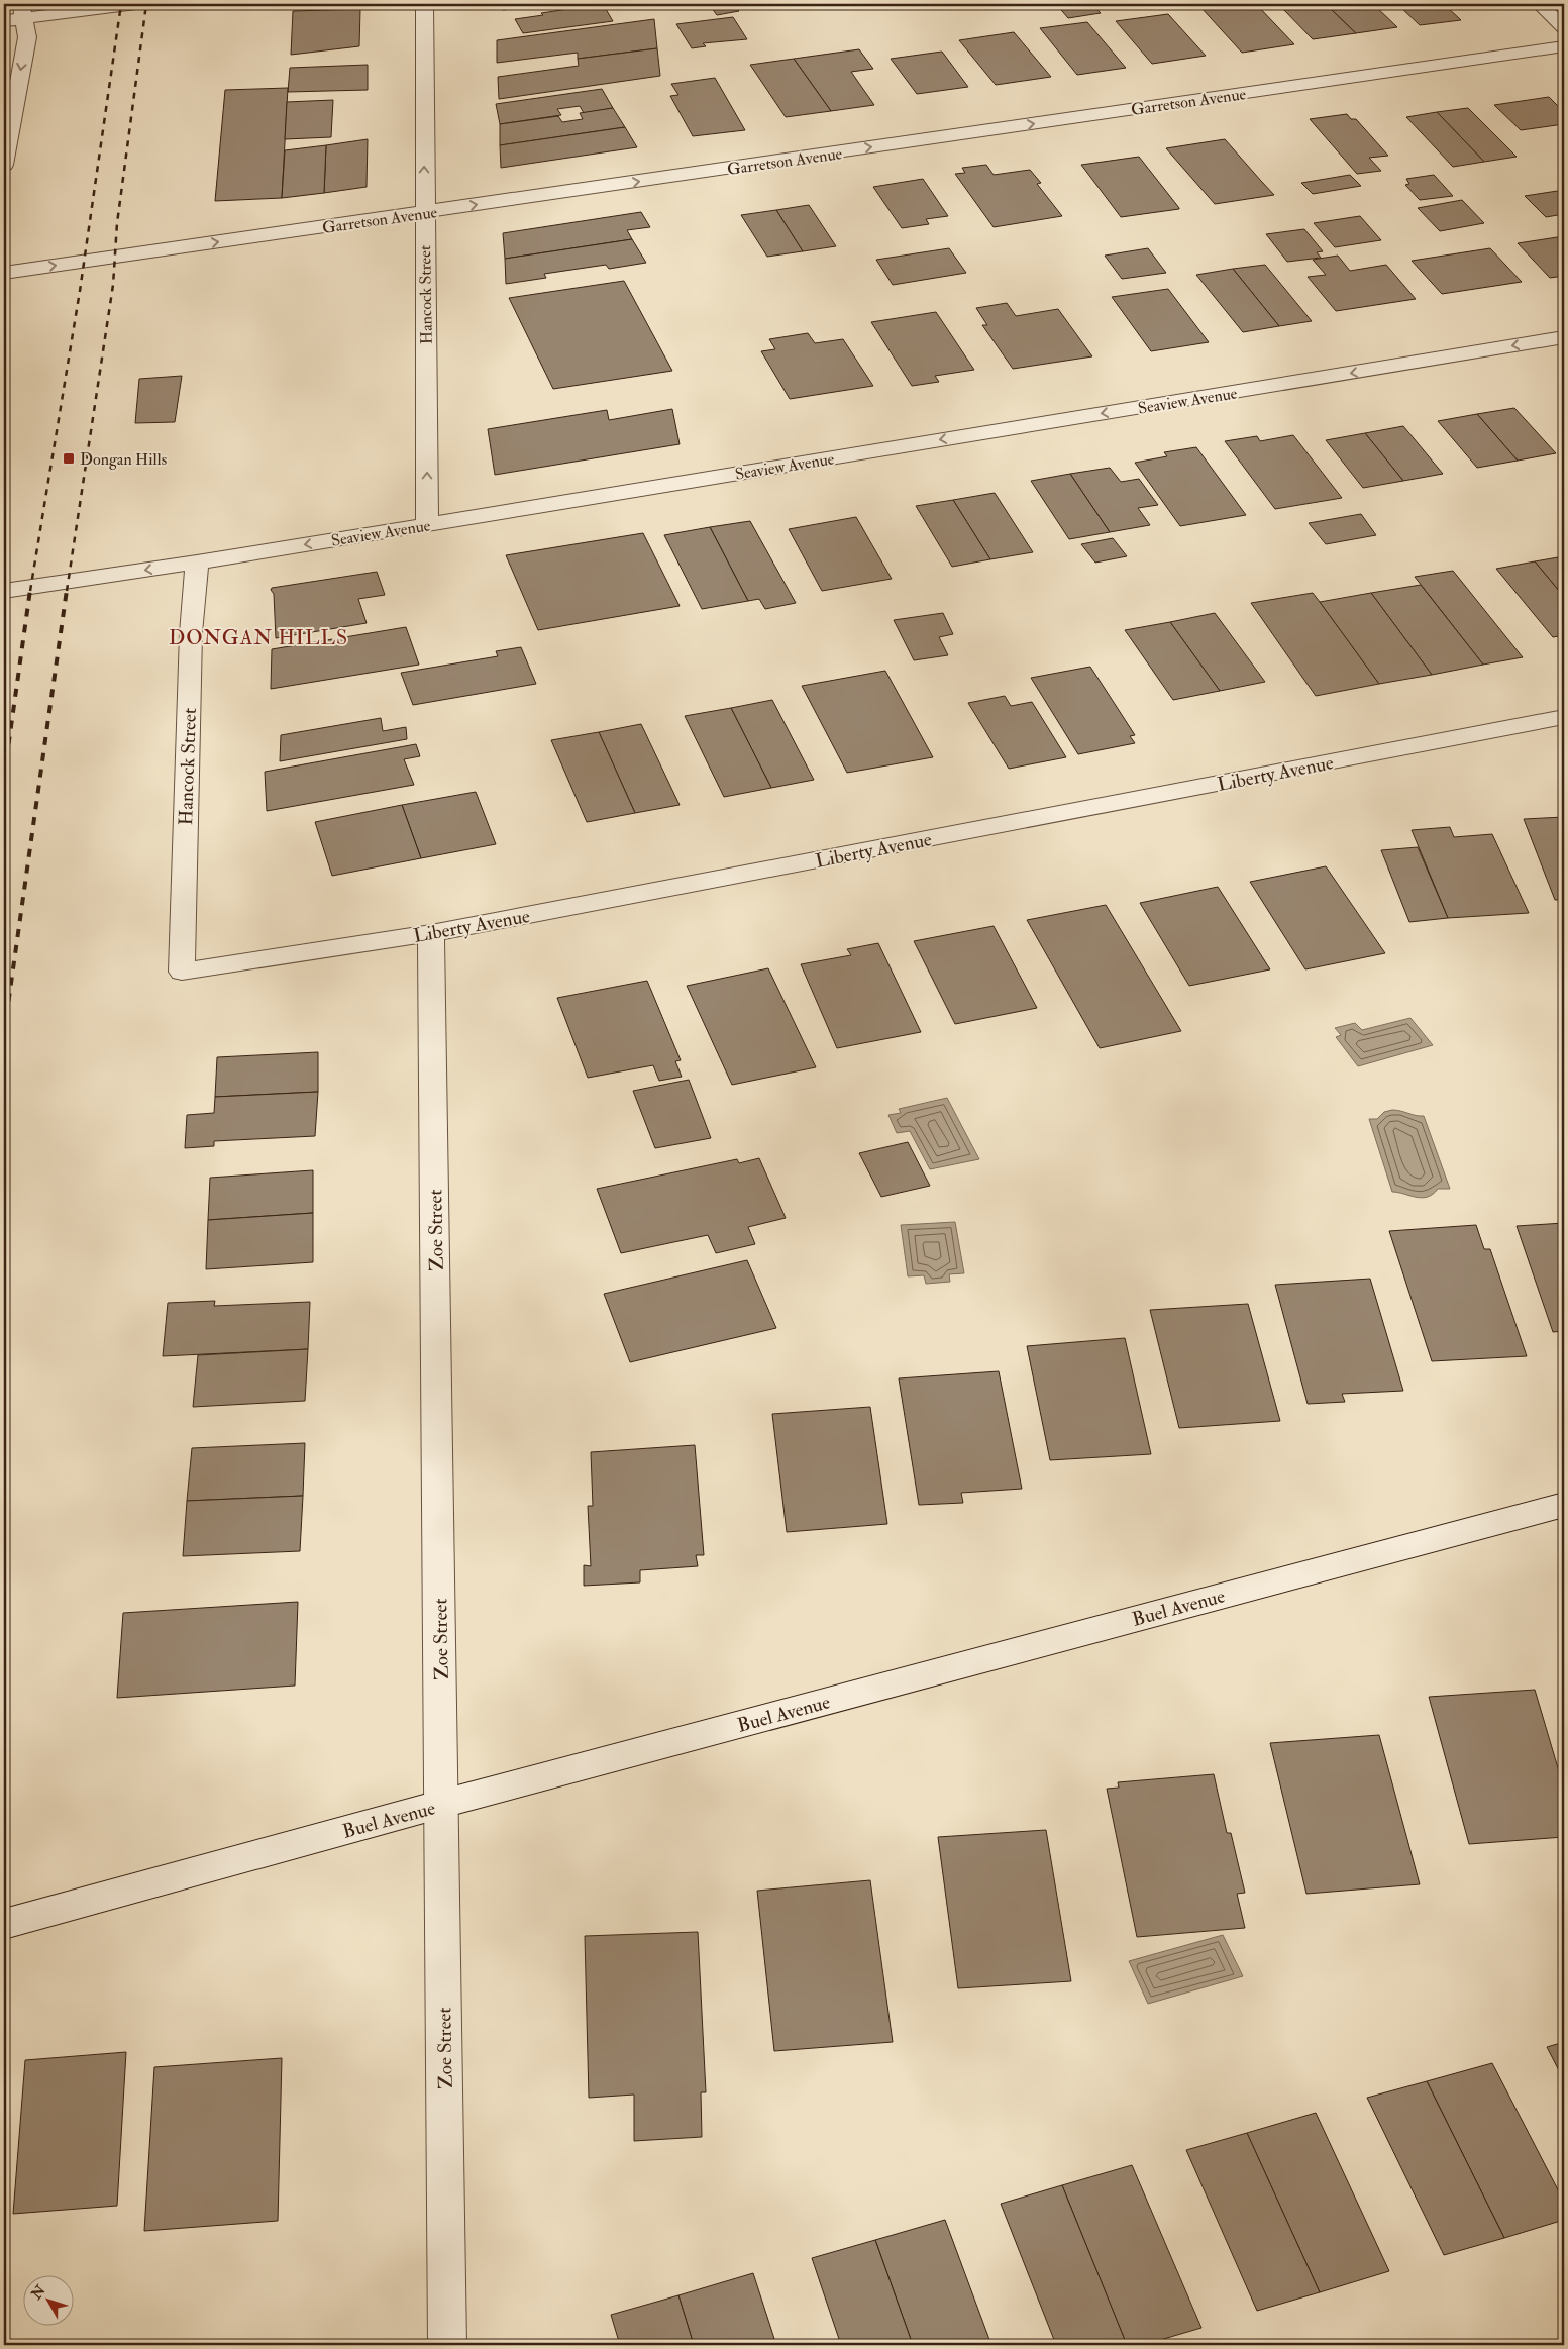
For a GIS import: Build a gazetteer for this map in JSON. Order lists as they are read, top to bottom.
{
  "streets": {
    "street": [
      "Garretson Avenue",
      "Hancock Street",
      "Seaview Avenue",
      "Liberty Avenue",
      "Zoe Street",
      "Buel Avenue"
    ]
  },
  "crossings": [
    ["Garretson Avenue", "Hancock Street"],
    ["Hancock Street", "Seaview Avenue"],
    ["Hancock Street", "Liberty Avenue"],
    ["Liberty Avenue", "Zoe Street"],
    ["Zoe Street", "Buel Avenue"]
  ],
  "one_way": ["Garretson Avenue", "Hancock Street", "Seaview Avenue"],
  "districts": ["DONGAN HILLS"],
  "places": {
    "transit": ["Dongan Hills"]
  },
  "north": "top left"
}
